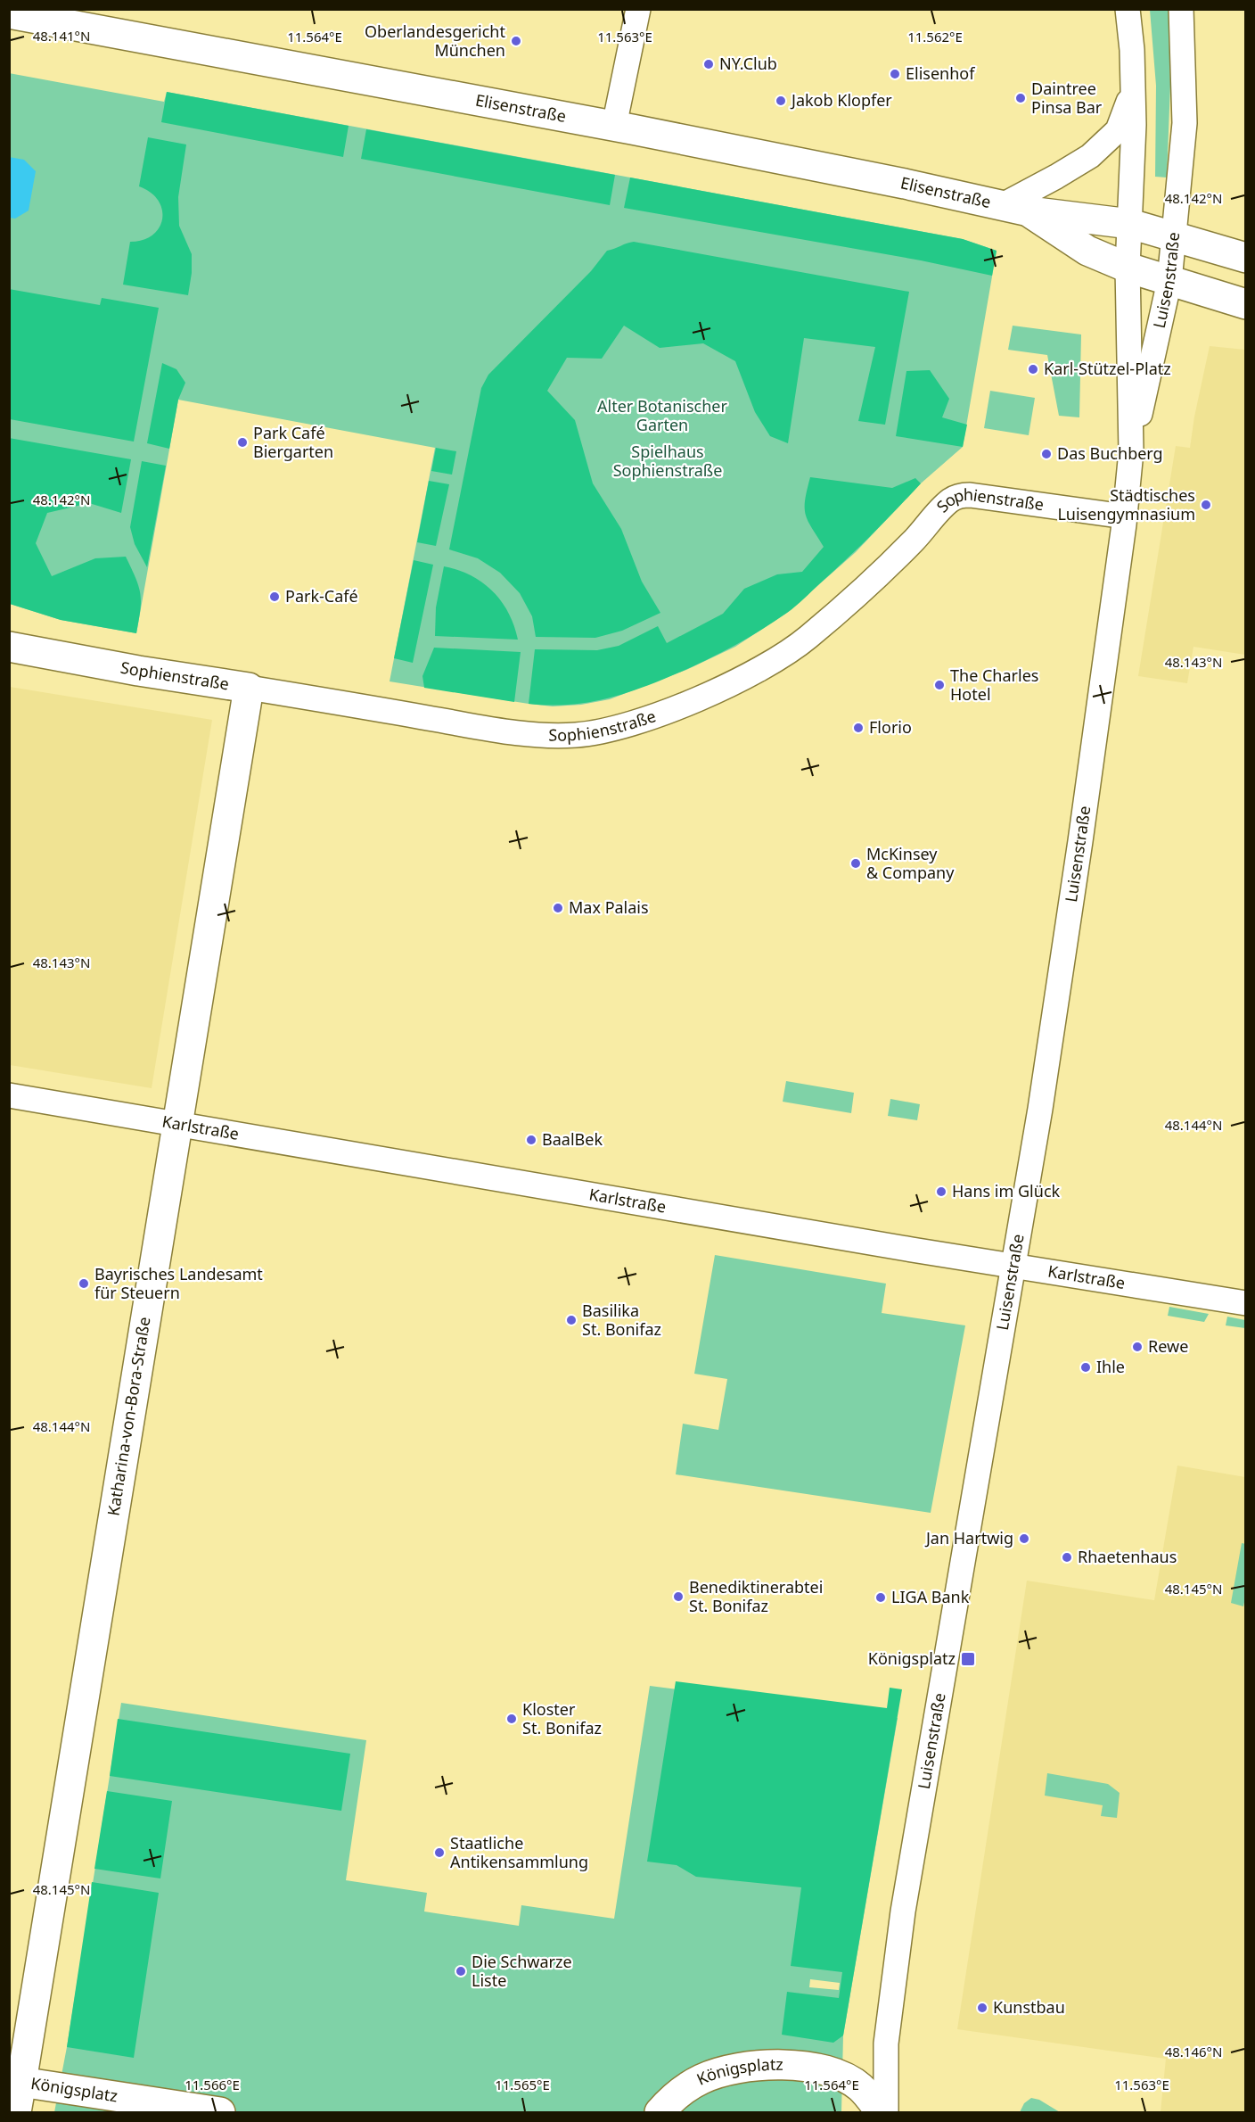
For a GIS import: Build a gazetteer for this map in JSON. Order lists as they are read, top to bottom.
{
  "streets": {
    "main road": [
      "Elisenstraße",
      "Sophienstraße",
      "Katharina-von-Bora-Straße",
      "Königsplatz"
    ],
    "street": ["Luisenstraße", "Karlstraße"]
  },
  "crossings": [
    ["Elisenstraße", "Luisenstraße"],
    ["Luisenstraße", "Sophienstraße"],
    ["Luisenstraße", "Karlstraße"],
    ["Sophienstraße", "Katharina-von-Bora-Straße"],
    ["Karlstraße", "Katharina-von-Bora-Straße"],
    ["Katharina-von-Bora-Straße", "Königsplatz"]
  ],
  "parks": ["Alter Botanischer Garten", "Spielhaus Sophienstraße"],
  "places": {
    "other": [
      "Oberlandesgericht München",
      "NY.Club",
      "Elisenhof",
      "Daintree Pinsa Bar",
      "Jakob Klopfer",
      "Karl-Stützel-Platz",
      "Park Café Biergarten",
      "Das Buchberg",
      "Städtisches Luisengymnasium",
      "Park-Café",
      "The Charles Hotel",
      "Florio",
      "McKinsey & Company",
      "Max Palais",
      "BaalBek",
      "Hans im Glück",
      "Bayrisches Landesamt für Steuern",
      "Basilika St. Bonifaz",
      "Rewe",
      "Ihle",
      "Jan Hartwig",
      "Rhaetenhaus",
      "Benediktinerabtei St. Bonifaz",
      "LIGA Bank",
      "Kloster St. Bonifaz",
      "Staatliche Antikensammlung",
      "Die Schwarze Liste",
      "Kunstbau"
    ],
    "transit": ["Königsplatz"]
  },
  "coordinates": [
    "48.141°N",
    "11.564°E",
    "11.563°E",
    "11.562°E",
    "48.142°N",
    "48.143°N",
    "48.144°N",
    "48.145°N",
    "48.146°N",
    "11.566°E",
    "11.565°E"
  ]
}
